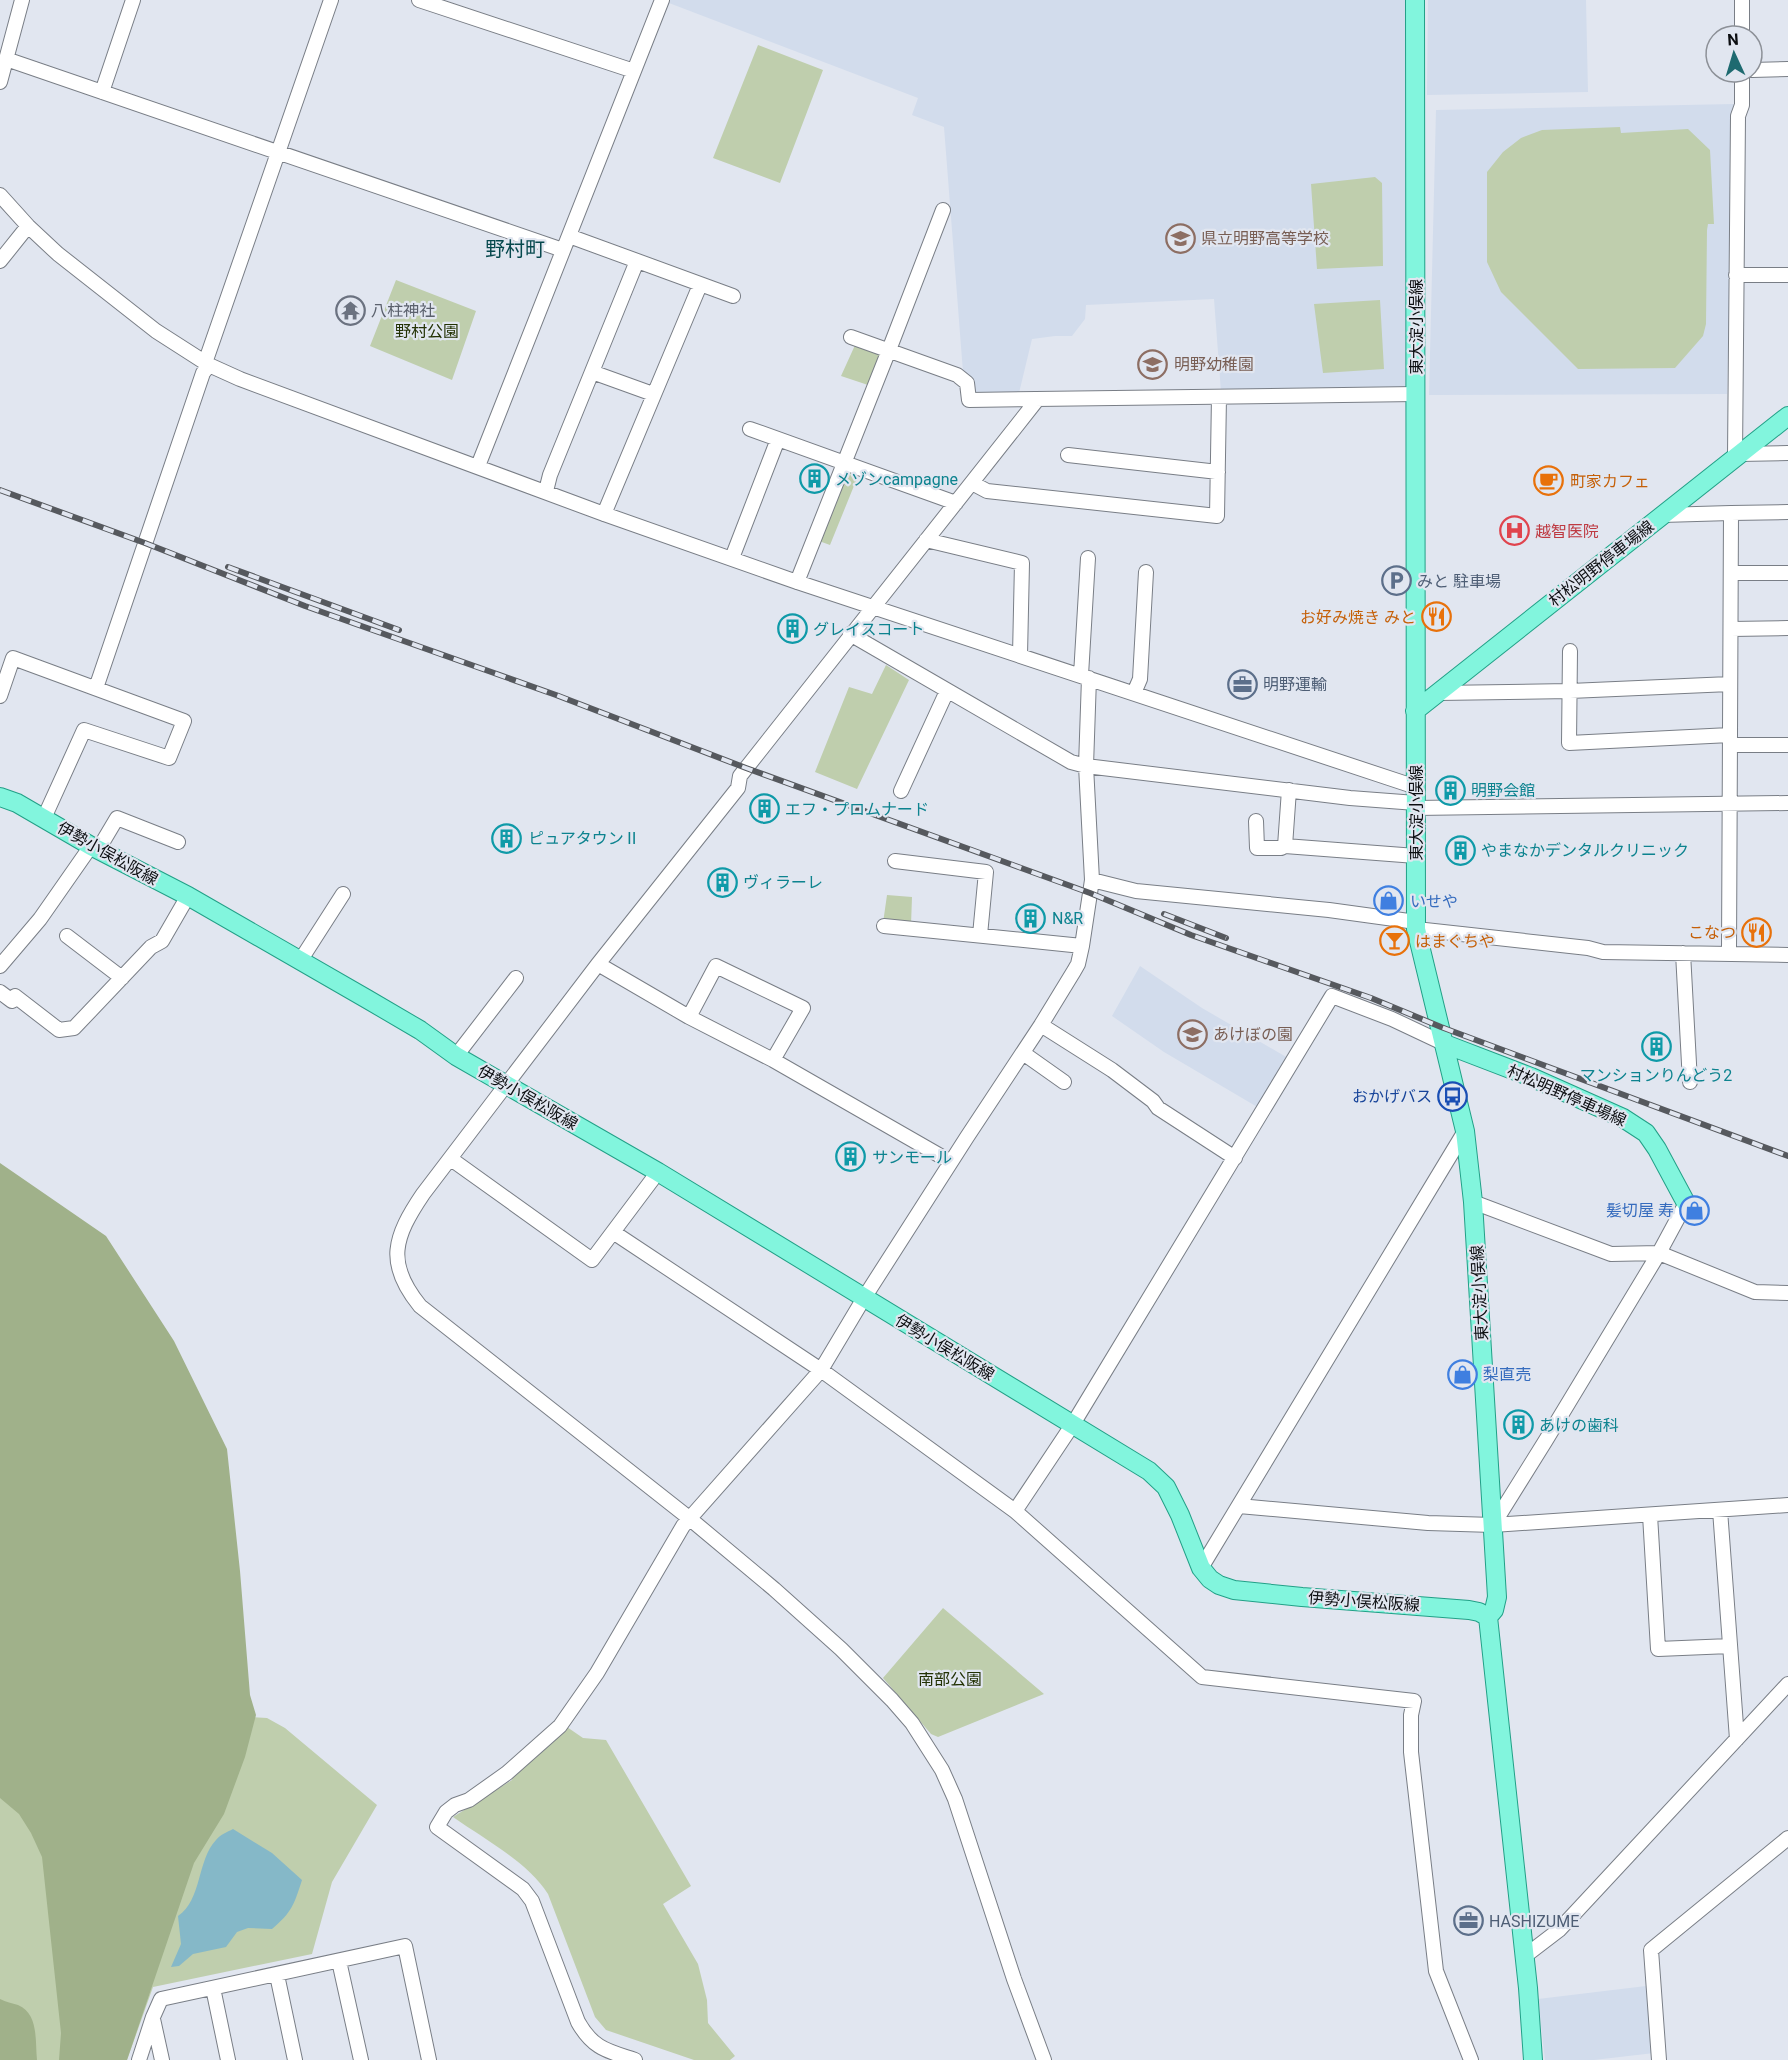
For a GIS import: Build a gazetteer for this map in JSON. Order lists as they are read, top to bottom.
{
  "streets": {
    "main road": ["東大淀小俣線", "村松明野停車場線", "伊勢小俣松阪線"]
  },
  "crossings": [
    ["東大淀小俣線", "村松明野停車場線"],
    ["東大淀小俣線", "伊勢小俣松阪線"]
  ],
  "districts": ["野村町"],
  "parks": ["野村公園", "南部公園"],
  "places": {
    "school or university": ["県立明野高等学校", "明野幼稚園", "あけぼの園"],
    "temple": ["八柱神社"],
    "building": [
      "メゾンcampagne",
      "グレイスコート",
      "明野会館",
      "エフ・プロムナード",
      "ピュアタウンⅡ",
      "やまなかデンタルクリニック",
      "ヴィラーレ",
      "N&R",
      "マンションりんどう2",
      "サンモール",
      "あけの歯科"
    ],
    "cafe": ["町家カフェ"],
    "hospital": ["越智医院"],
    "parking": ["みと 駐車場"],
    "restaurant": ["お好み焼き みと", "こなつ"],
    "office": ["明野運輸", "HASHIZUME"],
    "shop": ["いせや", "髪切屋 寿", "梨直売"],
    "bar": ["はまぐちや"],
    "bus stop": ["おかげバス"]
  },
  "north": "top"
}
